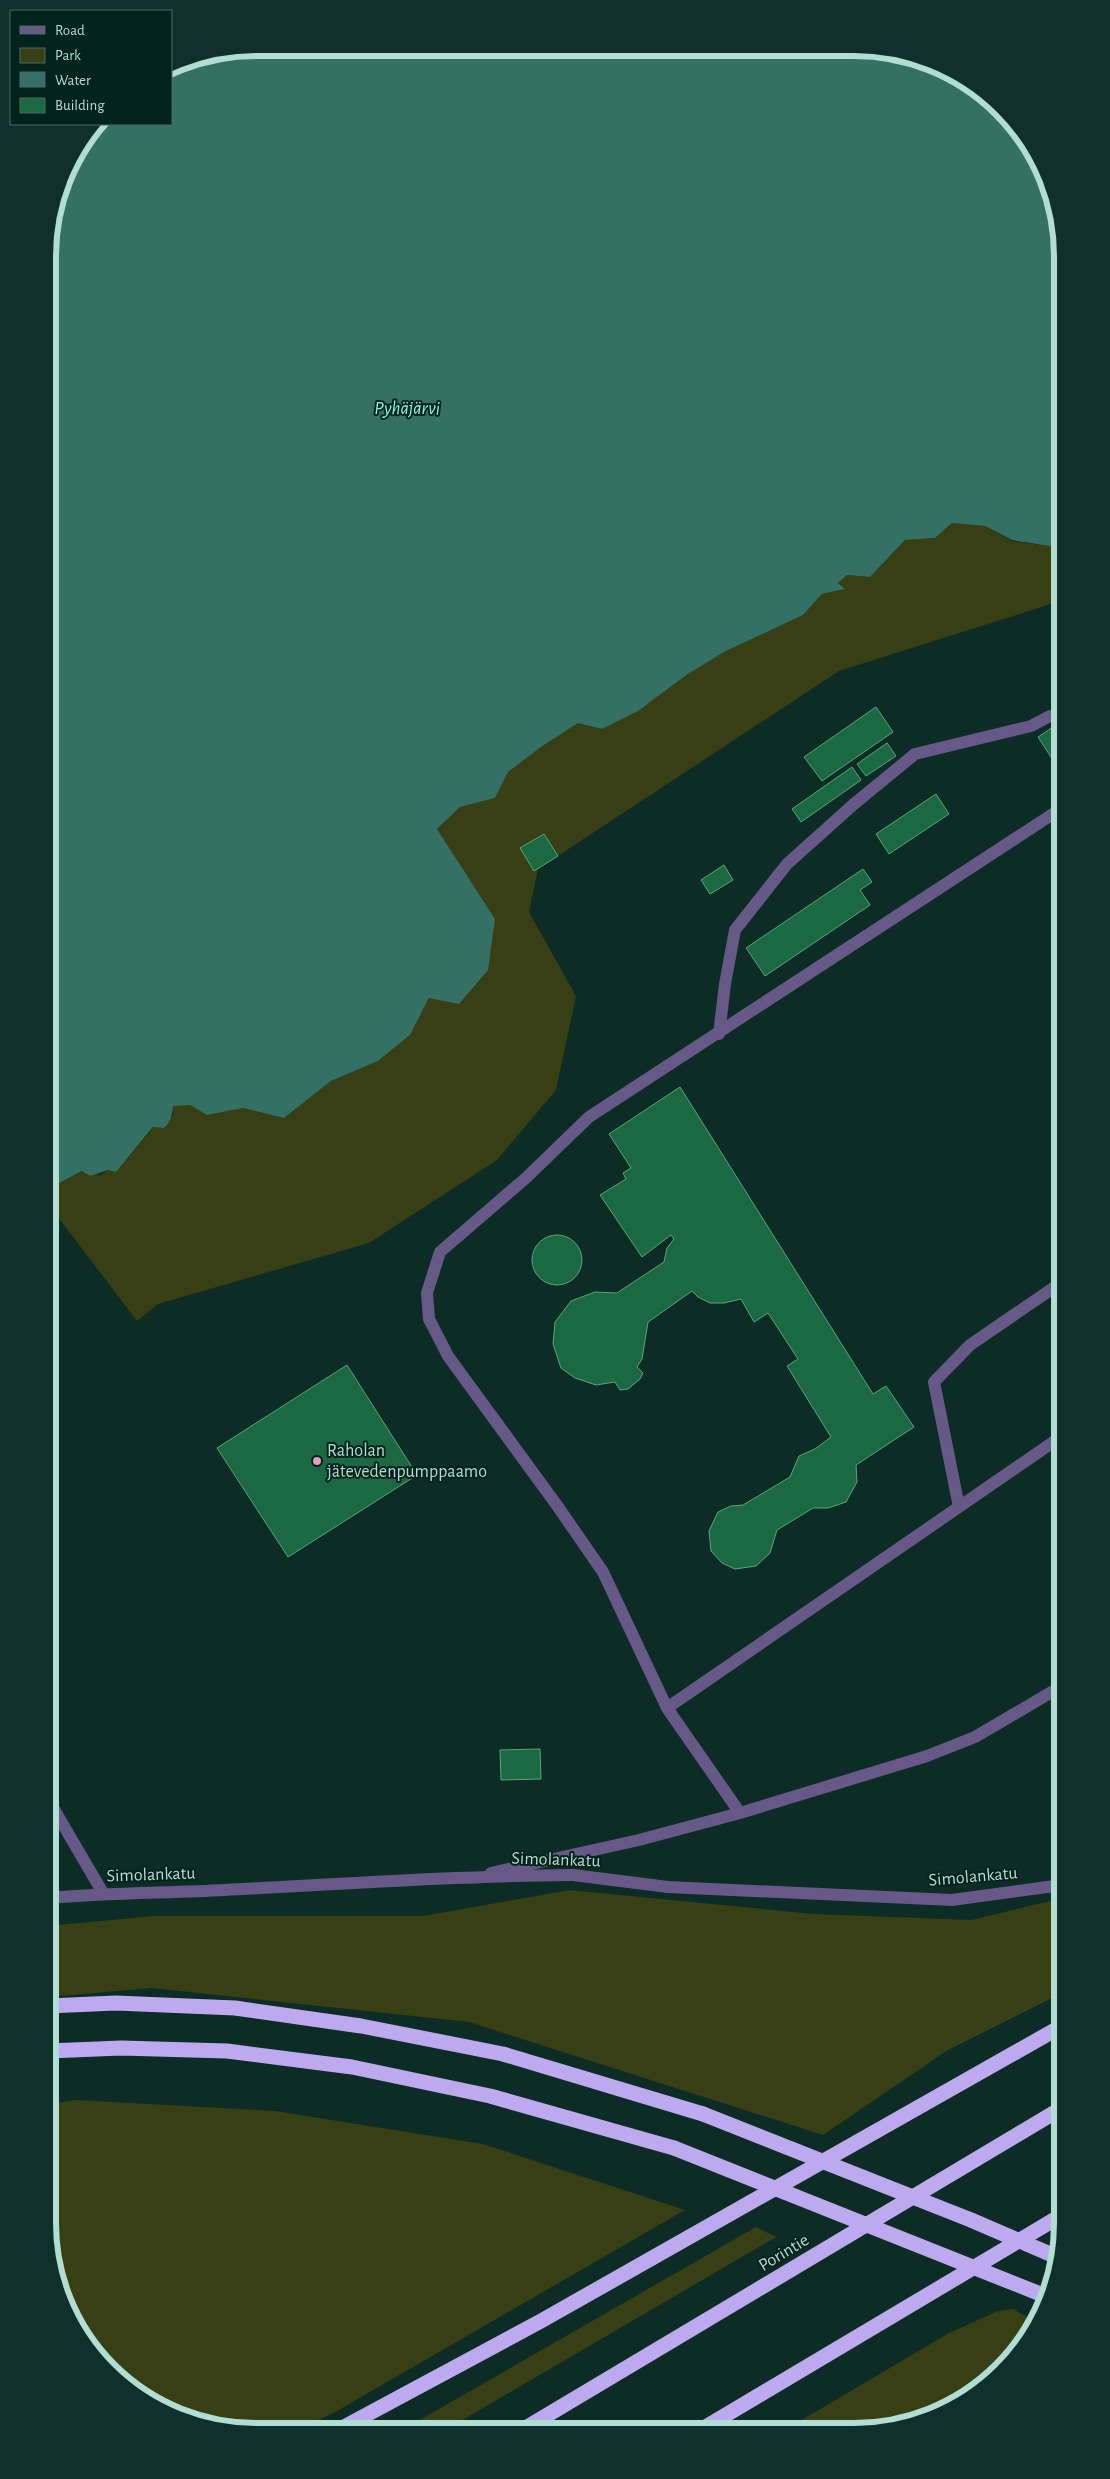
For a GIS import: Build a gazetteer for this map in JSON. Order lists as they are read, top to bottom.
{
  "streets": {
    "highway": ["Porintie"],
    "street": ["Simolankatu"]
  },
  "water": ["Pyhäjärvi"],
  "places": ["Raholan jätevedenpumppaamo"],
  "legend": [
    "Road",
    "Park",
    "Water",
    "Building"
  ]
}
